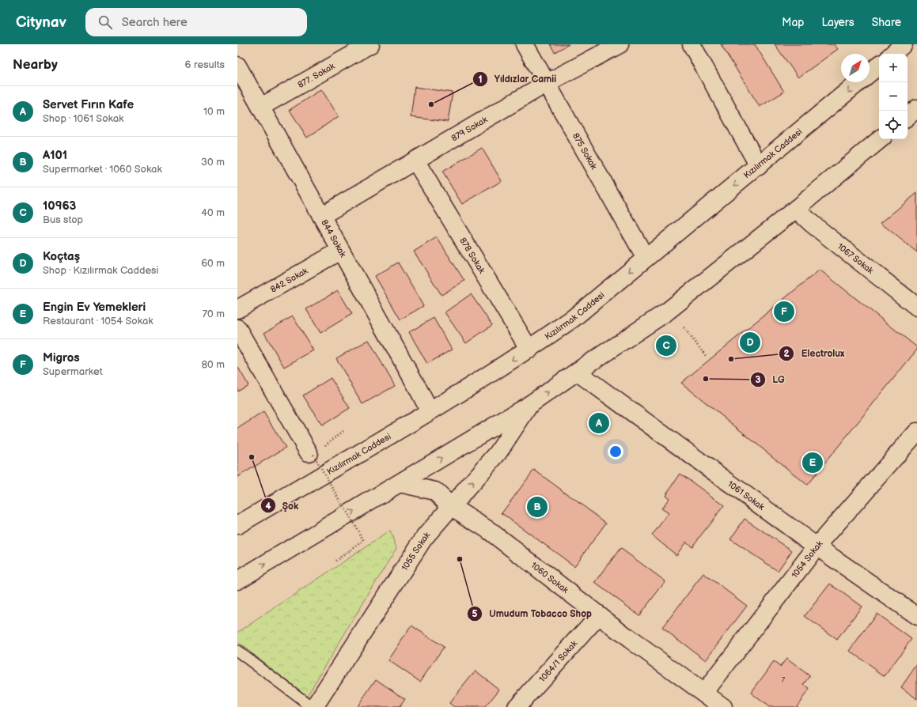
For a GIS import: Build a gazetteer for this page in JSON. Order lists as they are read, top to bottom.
{
  "streets": {
    "street": [
      "877. Sokak",
      "879 Sokak",
      "875 Sokak",
      "Kızılırmak Caddesi",
      "844 Sokak",
      "878 Sokak",
      "1067 Sokak",
      "842 Sokak",
      "1061 Sokak",
      "1055 Sokak",
      "1054 Sokak",
      "1060 Sokak",
      "1064/1 Sokak"
    ]
  },
  "crossings": [
    ["877. Sokak", "844 Sokak"],
    ["879 Sokak", "875 Sokak"],
    ["879 Sokak", "844 Sokak"],
    ["879 Sokak", "878 Sokak"],
    ["875 Sokak", "Kızılırmak Caddesi"],
    ["Kızılırmak Caddesi", "844 Sokak"],
    ["Kızılırmak Caddesi", "878 Sokak"],
    ["844 Sokak", "842 Sokak"],
    ["1061 Sokak", "1054 Sokak"],
    ["1055 Sokak", "1060 Sokak"],
    ["1054 Sokak", "1060 Sokak"],
    ["1060 Sokak", "1064/1 Sokak"]
  ],
  "places": [
    "Yıldızlar Camii",
    "Electrolux",
    "LG",
    "Şok",
    "Umudum Tobacco Shop"
  ],
  "house_numbers": ["7"],
  "north": "top right",
  "page": {
    "header": "Citynav",
    "search": "Search here",
    "nav": ["Map", "Layers", "Share"],
    "heading": ["Nearby", "6 results"],
    "map_buttons": ["+", "−"],
    "list": [
      {
        "mark": "A",
        "name": "Servet Fırın Kafe",
        "note": "Shop · 1061 Sokak",
        "value": "10 m"
      },
      {
        "mark": "B",
        "name": "A101",
        "note": "Supermarket · 1060 Sokak",
        "value": "30 m"
      },
      {
        "mark": "C",
        "name": "10963",
        "note": "Bus stop",
        "value": "40 m"
      },
      {
        "mark": "D",
        "name": "Koçtaş",
        "note": "Shop · Kızılırmak Caddesi",
        "value": "60 m"
      },
      {
        "mark": "E",
        "name": "Engin Ev Yemekleri",
        "note": "Restaurant · 1054 Sokak",
        "value": "70 m"
      },
      {
        "mark": "F",
        "name": "Migros",
        "note": "Supermarket",
        "value": "80 m"
      }
    ],
    "pins": [
      "F",
      "D",
      "C",
      "A",
      "E",
      "B"
    ]
  }
}
